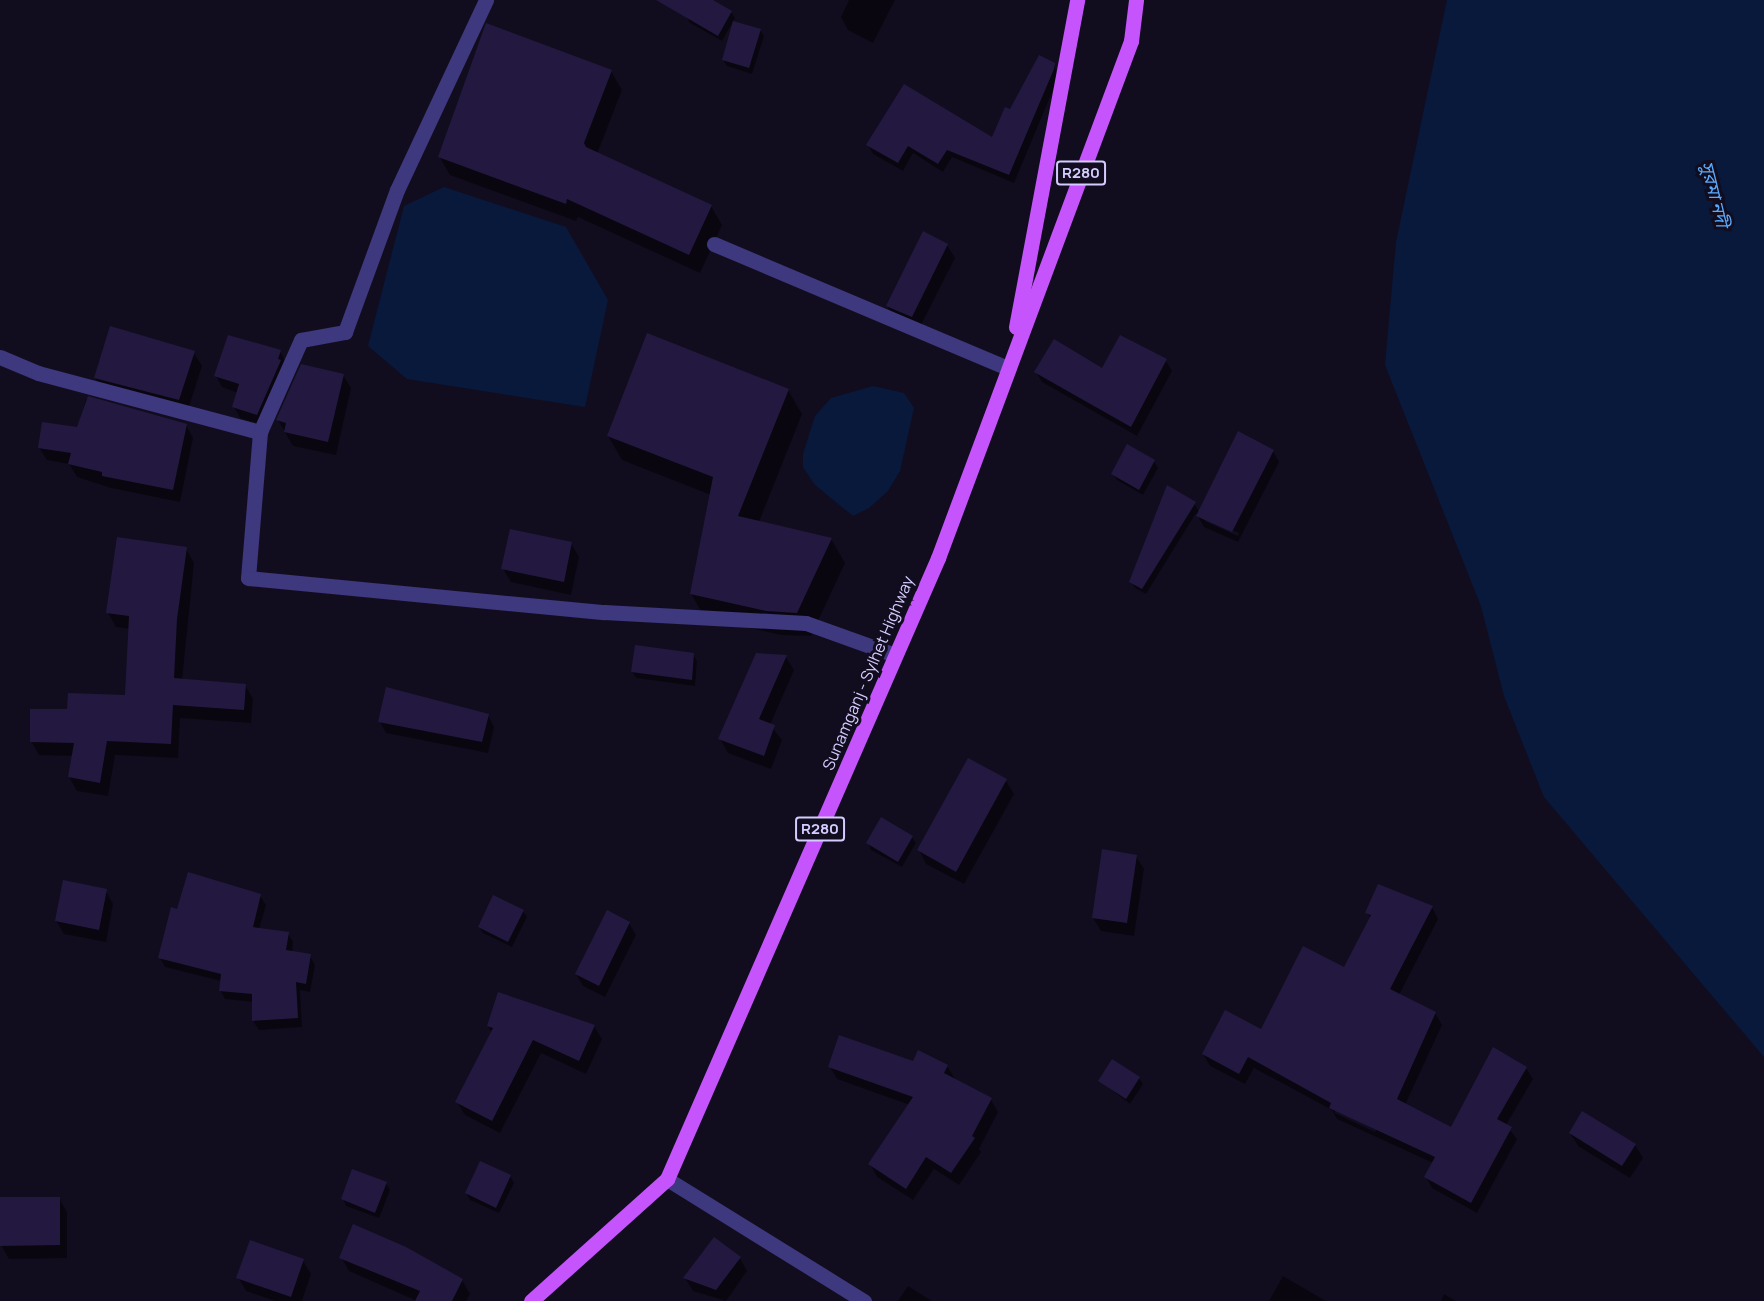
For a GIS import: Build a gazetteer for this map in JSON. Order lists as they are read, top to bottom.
{
  "streets": {
    "main road": ["R280", "Sunamganj - Sylhet Highway"]
  },
  "water": ["সুরমা নদী"]
}
